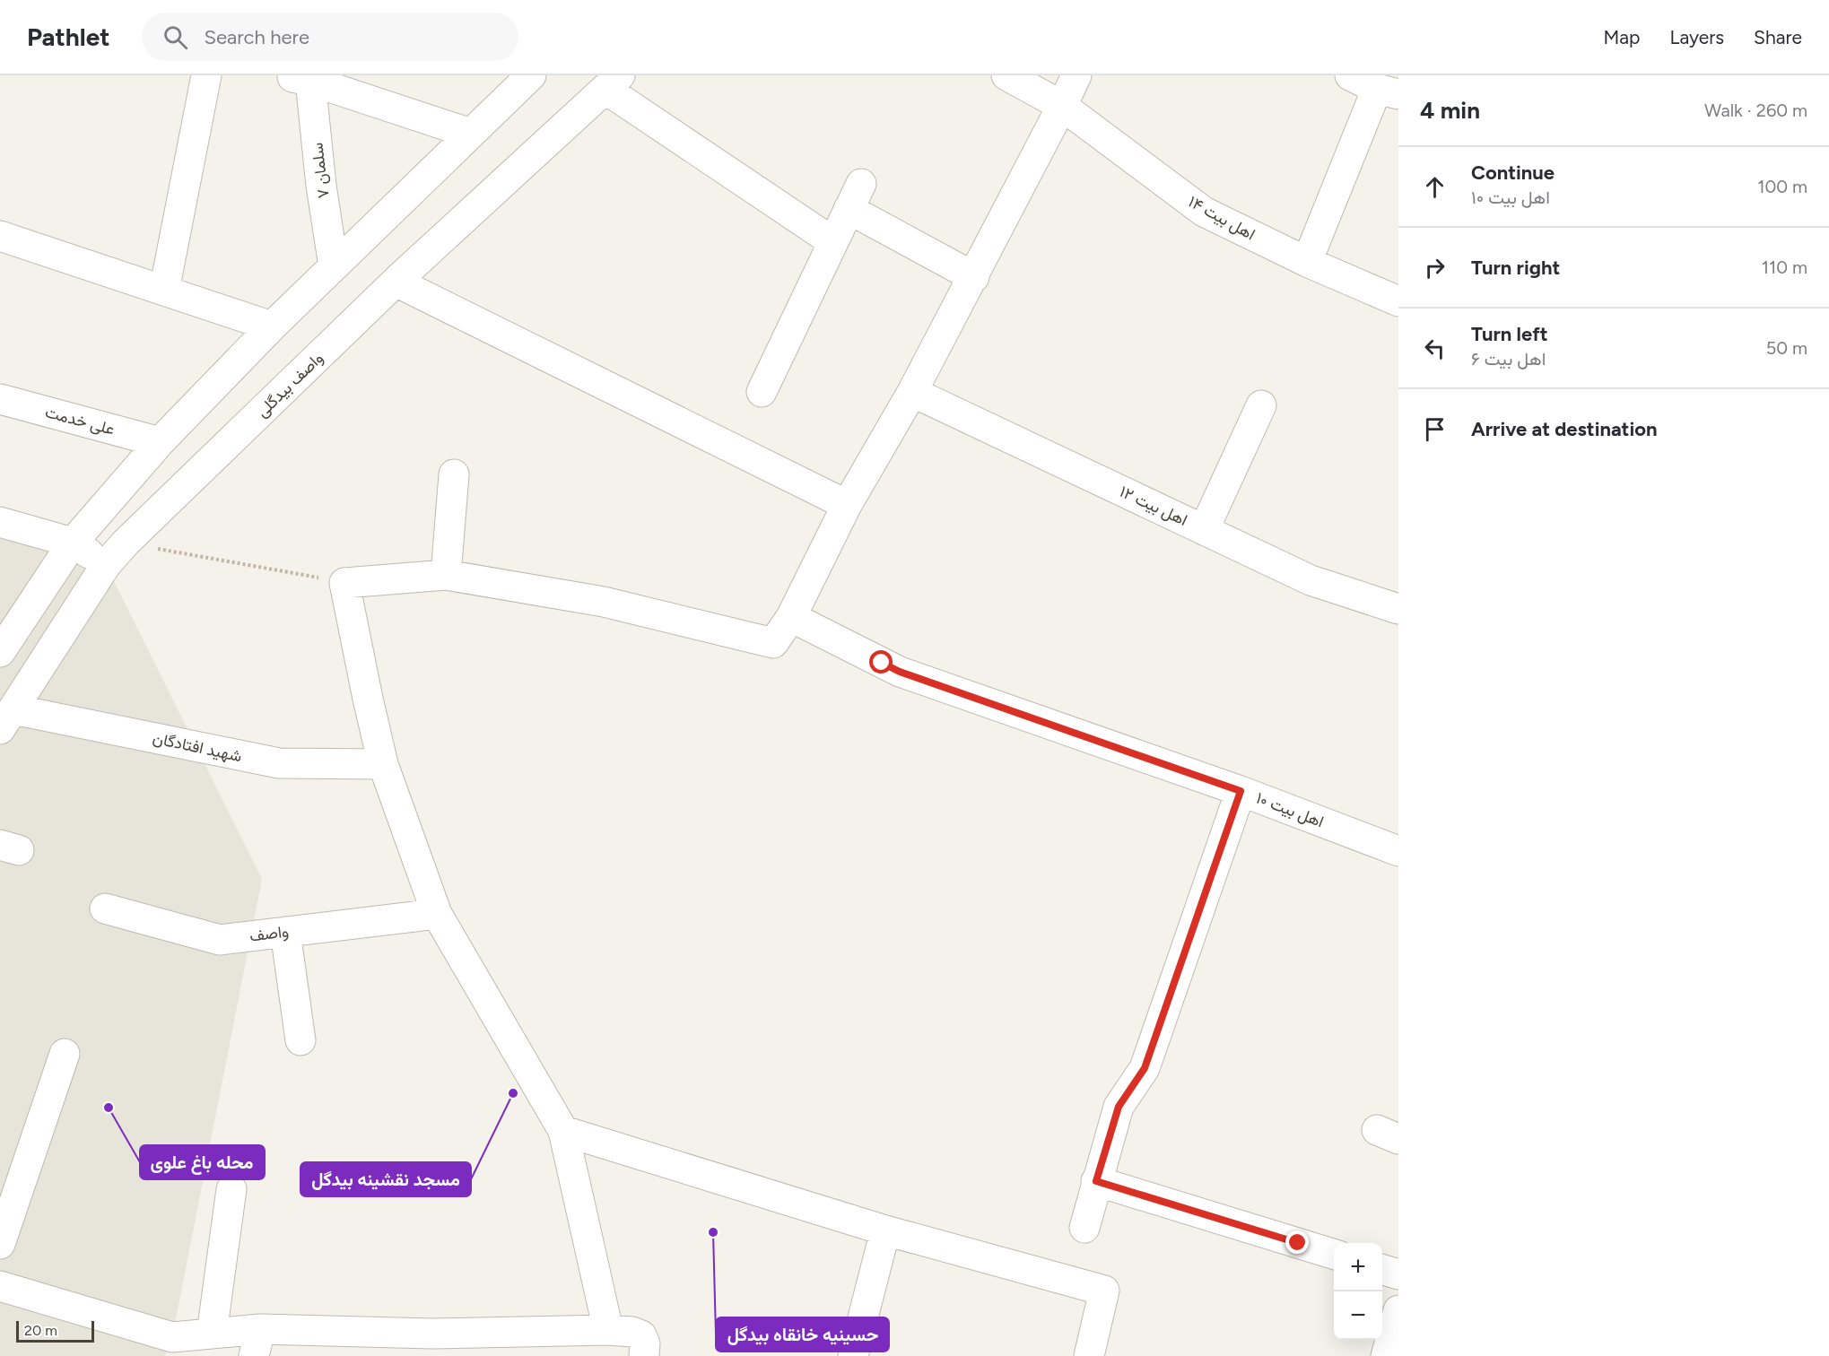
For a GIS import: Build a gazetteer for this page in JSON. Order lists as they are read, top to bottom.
{
  "streets": {
    "street": [
      "سلمان ۷",
      "اهل بیت ۱۴",
      "واصف بیدگلی",
      "علی خدمت",
      "اهل بیت ۱۲",
      "شهید افتادگان",
      "اهل بیت ۱۰",
      "واصف"
    ]
  },
  "crossings": [
    ["واصف بیدگلی", "شهید افتادگان"]
  ],
  "places": ["مسجد نقشینه بیدگل", "محله باغ علوی", "حسینیه خانقاه بیدگل"],
  "scale_bar": "20 m",
  "page": {
    "header": "Pathlet",
    "search": "Search here",
    "nav": ["Map", "Layers", "Share"],
    "heading": ["4 min", "Walk · 260 m"],
    "list": [
      ["Continue", "اهل بیت ۱۰", "100 m"],
      ["Turn right", "110 m"],
      ["Turn left", "اهل بیت ۶", "50 m"],
      "Arrive at destination"
    ],
    "map_buttons": ["+", "−"],
    "scale": "20 m"
  }
}
